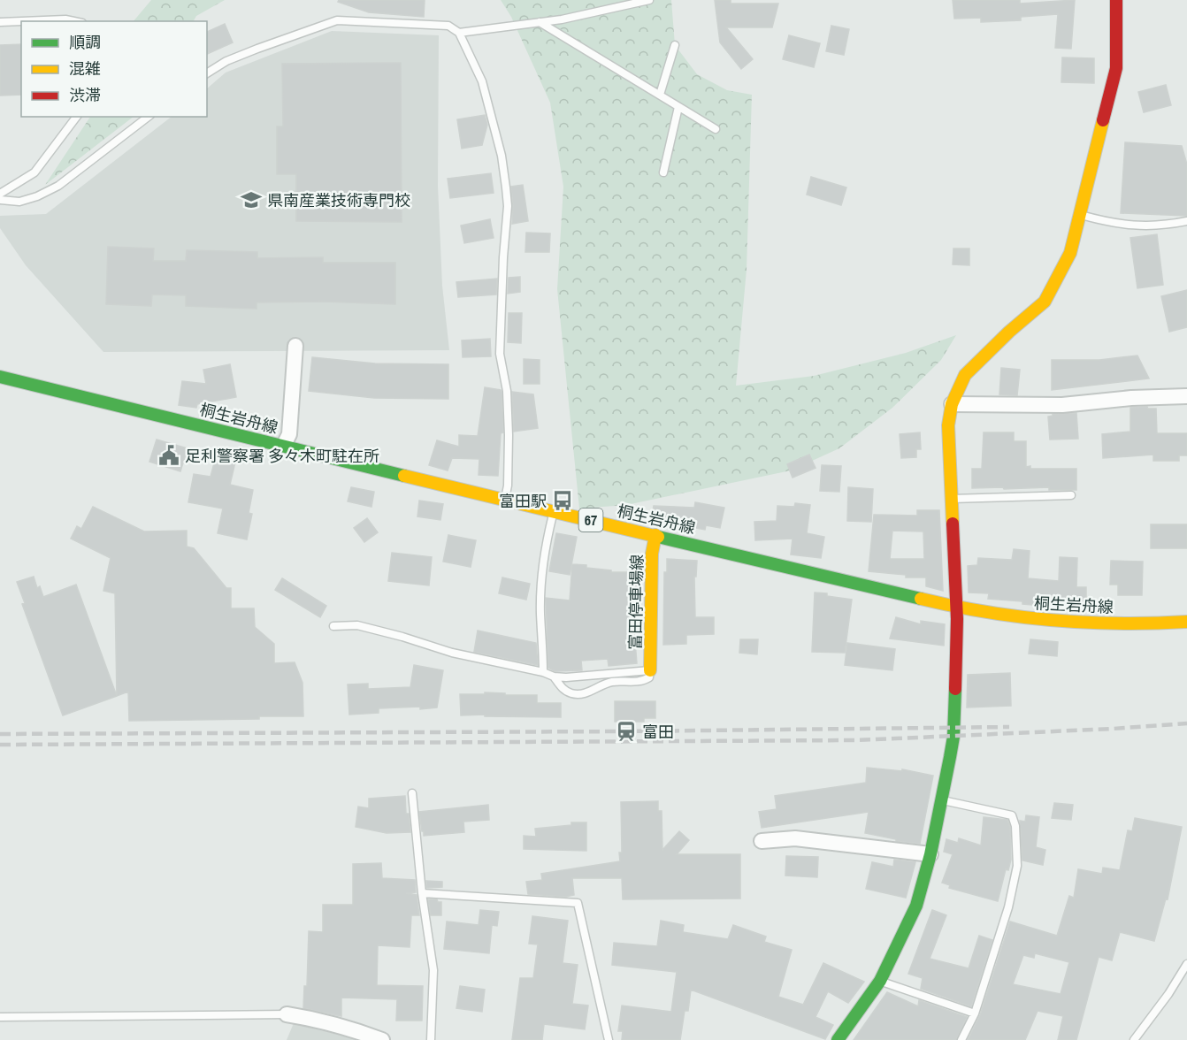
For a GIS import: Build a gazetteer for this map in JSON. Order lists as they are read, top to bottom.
{
  "streets": {
    "main road": ["桐生岩舟線", "67", "富田停車場線"]
  },
  "crossings": [
    ["桐生岩舟線", "富田停車場線"]
  ],
  "places": {
    "school or university": ["県南産業技術専門校"],
    "public building": ["足利警察署 多々木町駐在所"],
    "bus stop": ["富田駅"],
    "station": ["富田"]
  },
  "legend": ["順調", "混雑", "渋滞"]
}
